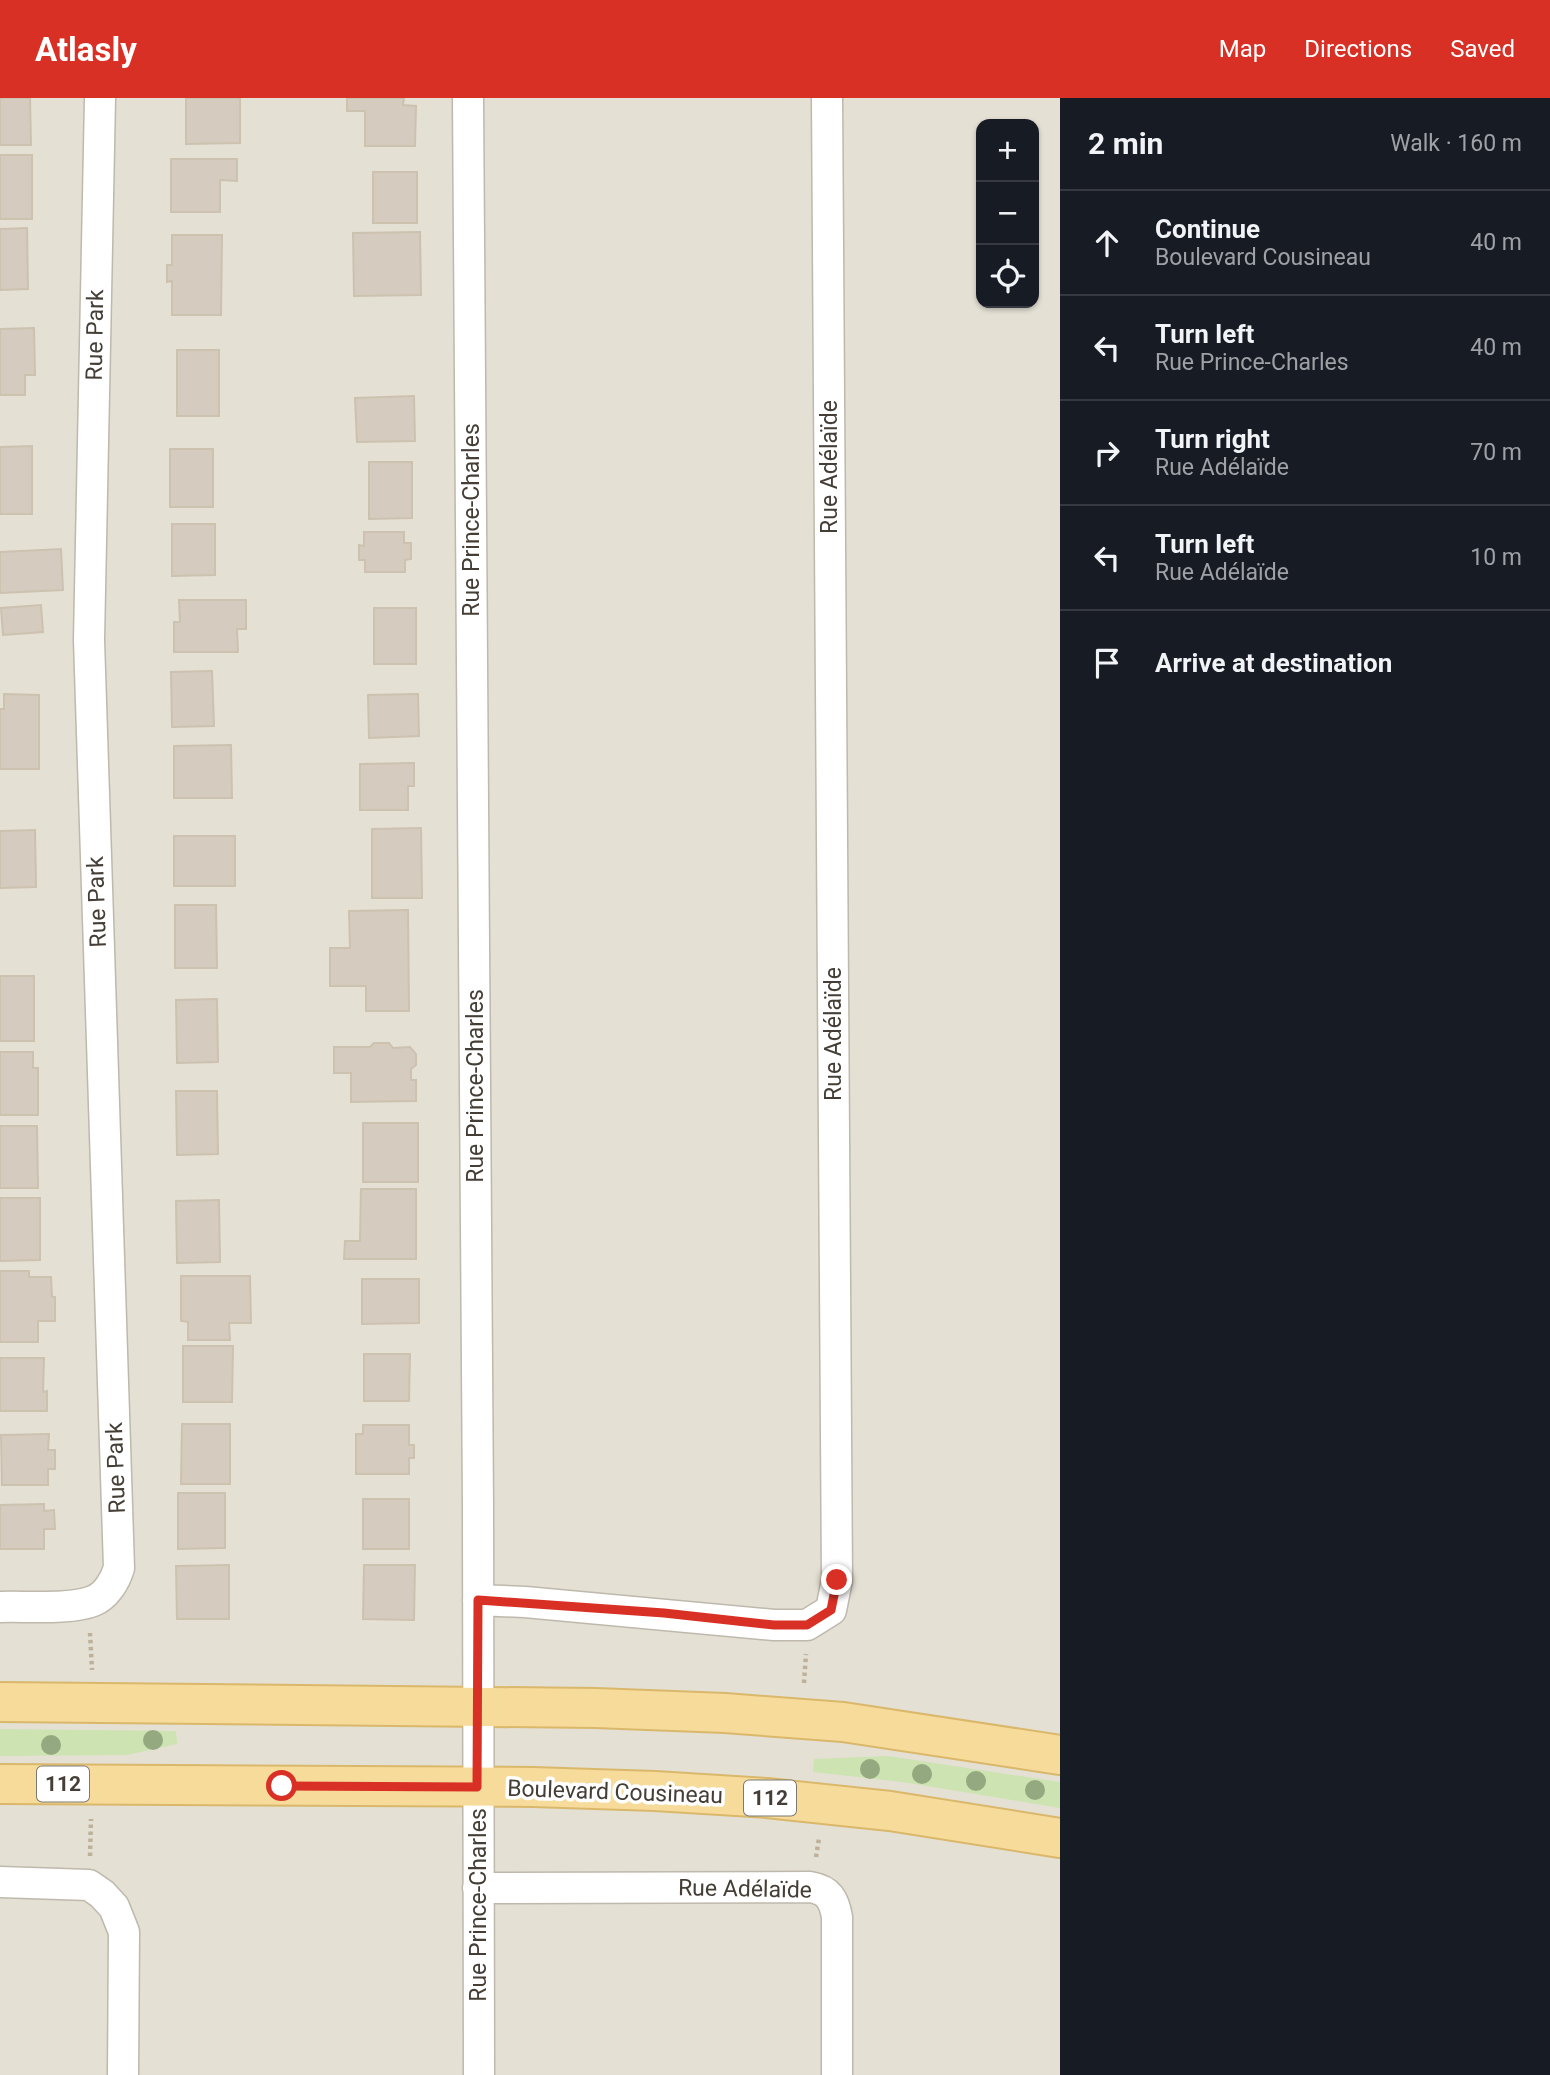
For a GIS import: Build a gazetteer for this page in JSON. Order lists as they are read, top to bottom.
{
  "streets": {
    "main road": ["112", "Boulevard Cousineau"],
    "street": ["Rue Park", "Rue Adélaïde", "Rue Prince-Charles"]
  },
  "crossings": [
    ["Rue Adélaïde", "Rue Prince-Charles"],
    ["Rue Prince-Charles", "Boulevard Cousineau"]
  ],
  "page": {
    "header": "Atlasly",
    "nav": ["Map", "Directions", "Saved"],
    "heading": ["2 min", "Walk · 160 m"],
    "map_buttons": ["+", "−"],
    "list": [
      ["Continue", "Boulevard Cousineau", "40 m"],
      ["Turn left", "Rue Prince-Charles", "40 m"],
      ["Turn right", "Rue Adélaïde", "70 m"],
      ["Turn left", "Rue Adélaïde", "10 m"],
      "Arrive at destination"
    ]
  }
}
